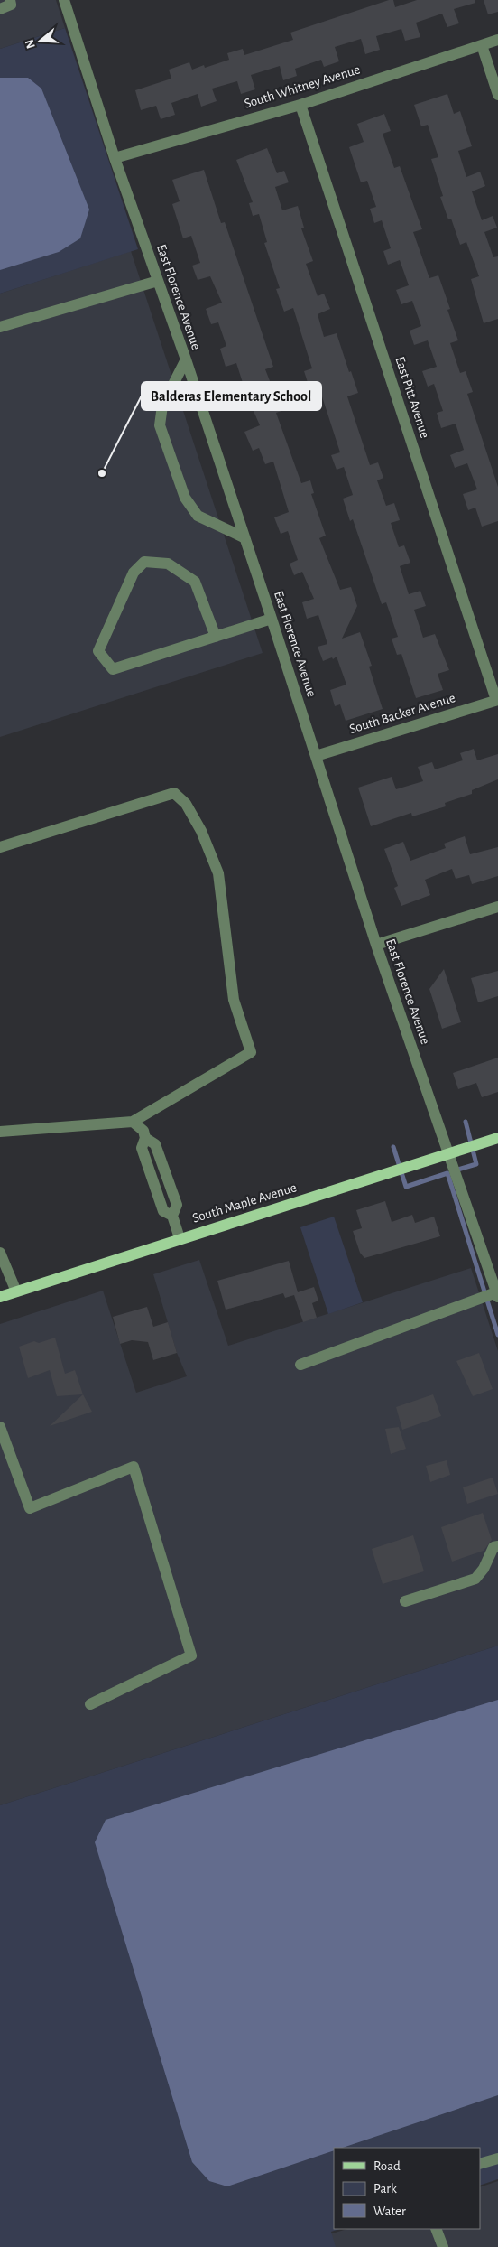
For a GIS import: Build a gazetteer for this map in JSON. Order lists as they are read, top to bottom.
{
  "streets": {
    "main road": ["South Maple Avenue"],
    "street": [
      "South Whitney Avenue",
      "East Florence Avenue",
      "East Pitt Avenue",
      "South Backer Avenue"
    ]
  },
  "crossings": [
    ["South Whitney Avenue", "East Florence Avenue"],
    ["South Whitney Avenue", "East Pitt Avenue"],
    ["East Florence Avenue", "South Backer Avenue"],
    ["East Florence Avenue", "South Maple Avenue"],
    ["East Pitt Avenue", "South Backer Avenue"]
  ],
  "places": ["Balderas Elementary School"],
  "legend": ["Road", "Park", "Water"],
  "north": "left"
}
